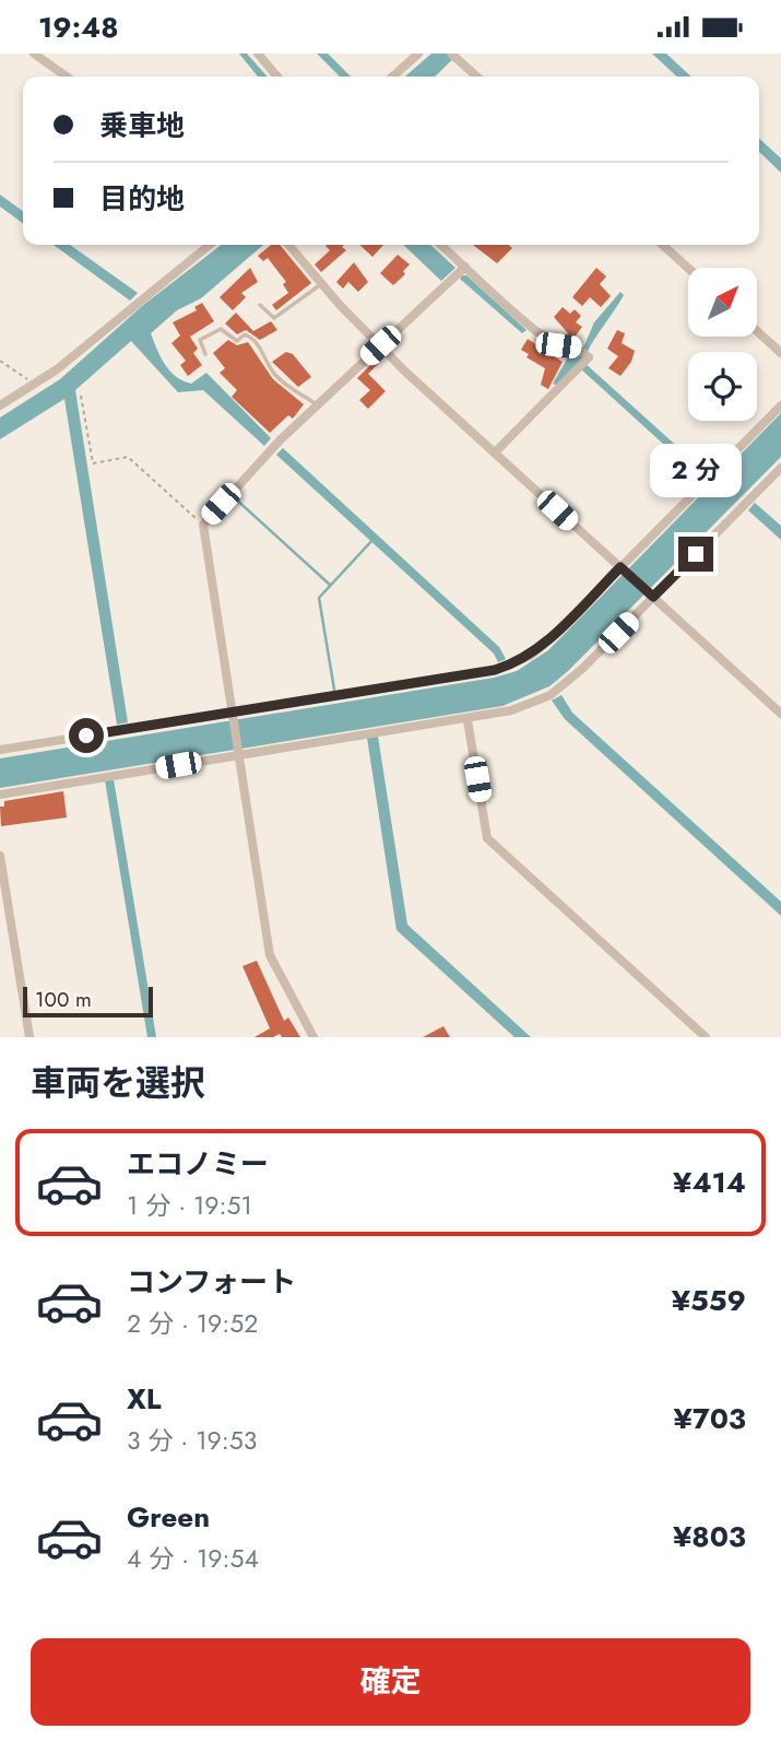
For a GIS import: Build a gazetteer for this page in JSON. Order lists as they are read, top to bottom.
{
  "scale_bar": "100 m",
  "north": "top right",
  "page": {
    "status": "19:48",
    "banner": ["乗車地", "目的地"],
    "bubble": "2 分",
    "scale": "100 m",
    "heading": "車両を選択",
    "list": [
      {
        "name": "エコノミー",
        "note": "1 分 · 19:51",
        "value": "¥414"
      },
      {
        "name": "コンフォート",
        "note": "2 分 · 19:52",
        "value": "¥559"
      },
      {
        "name": "XL",
        "note": "3 分 · 19:53",
        "value": "¥703"
      },
      {
        "name": "Green",
        "note": "4 分 · 19:54",
        "value": "¥803"
      }
    ],
    "buttons": "確定"
  }
}
